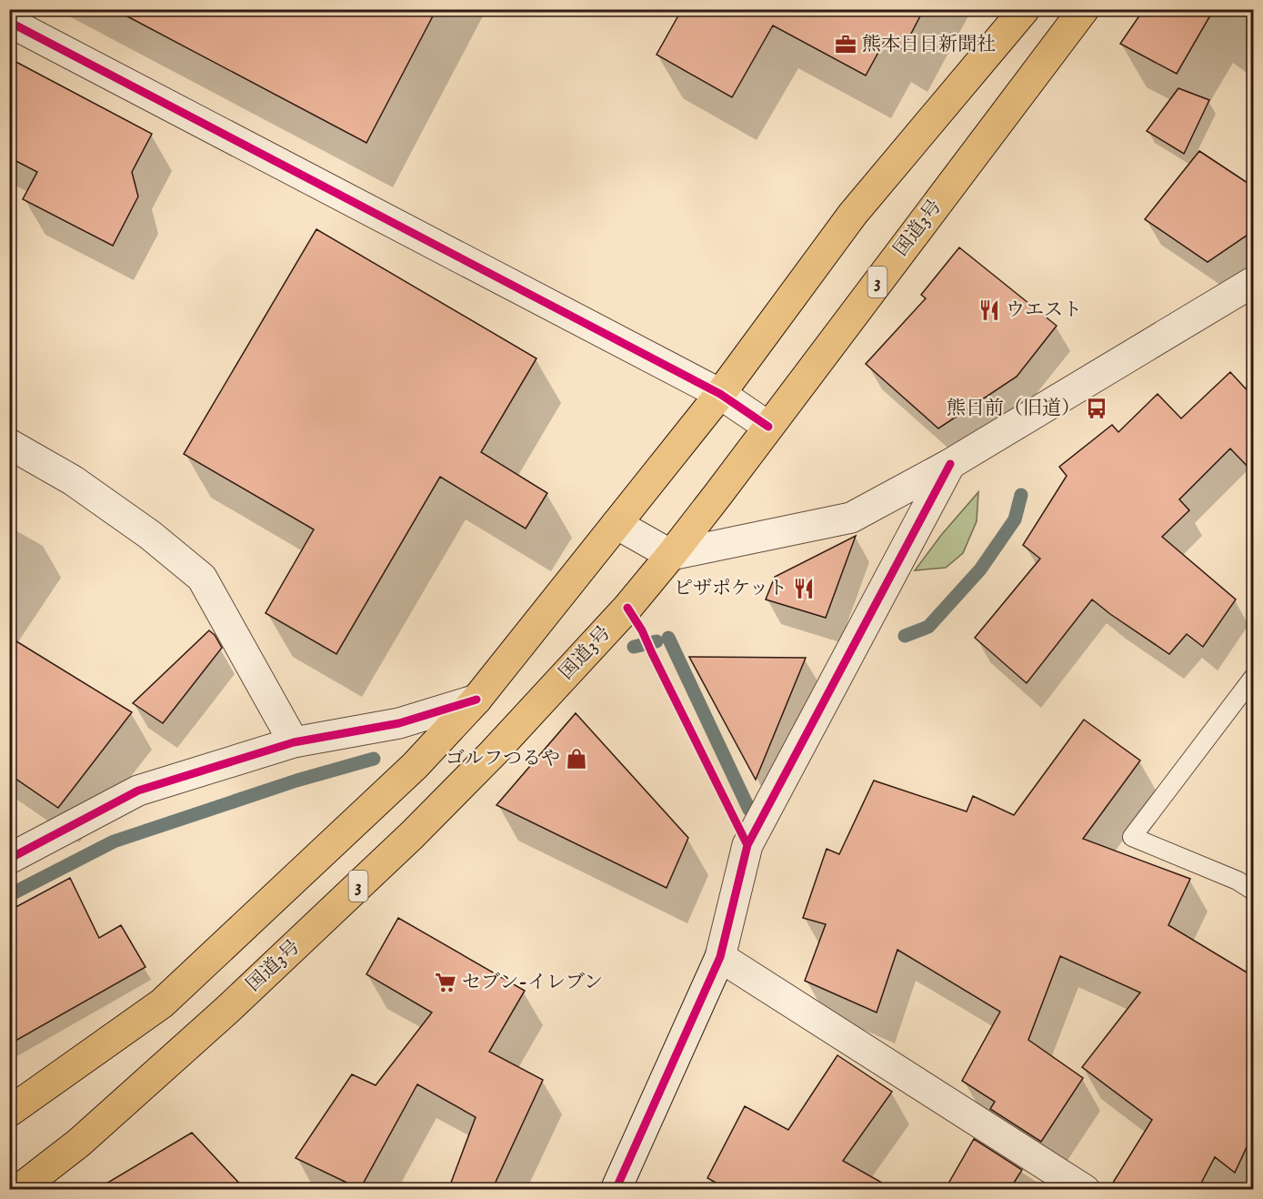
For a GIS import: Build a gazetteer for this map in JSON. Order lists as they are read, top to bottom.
{
  "streets": {
    "highway": ["国道3号", "3"]
  },
  "places": {
    "office": ["熊本日日新聞社"],
    "restaurant": ["ウエスト", "ピザポケット"],
    "bus stop": ["熊日前（旧道）"],
    "shop": ["ゴルフつるや"],
    "supermarket": ["セブン-イレブン"]
  }
}
